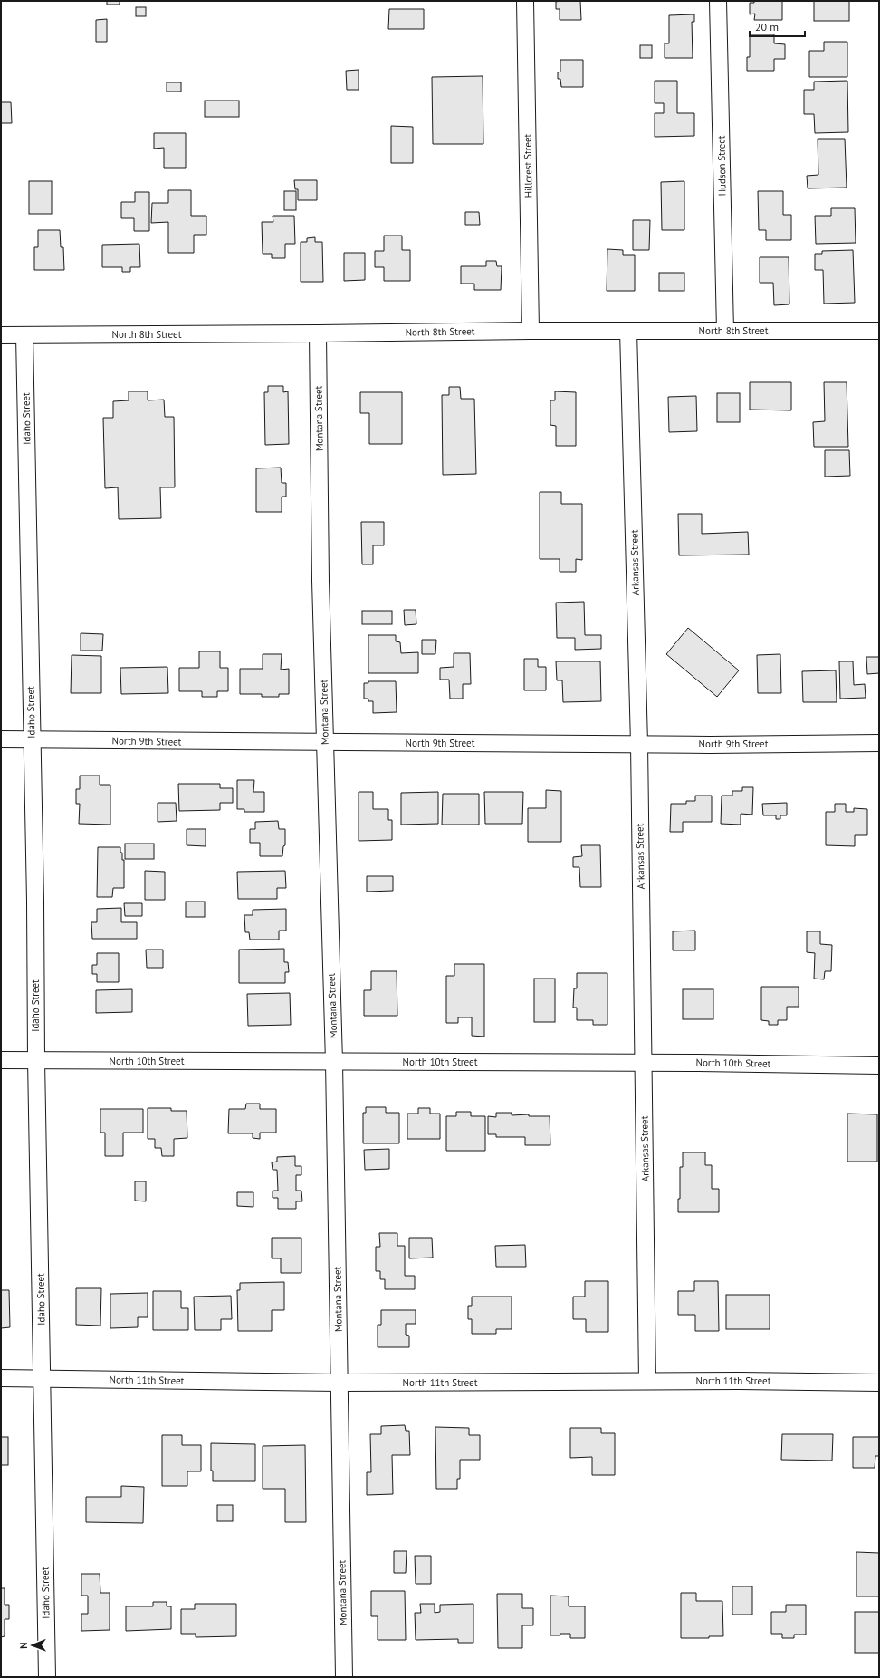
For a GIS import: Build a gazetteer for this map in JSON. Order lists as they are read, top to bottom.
{
  "streets": {
    "street": [
      "Hillcrest Street",
      "Hudson Street",
      "North 8th Street",
      "Idaho Street",
      "Montana Street",
      "Arkansas Street",
      "North 9th Street",
      "North 10th Street",
      "North 11th Street"
    ]
  },
  "crossings": [
    ["Hillcrest Street", "North 8th Street"],
    ["Hudson Street", "North 8th Street"],
    ["North 8th Street", "Idaho Street"],
    ["North 8th Street", "Montana Street"],
    ["North 8th Street", "Arkansas Street"],
    ["Idaho Street", "North 9th Street"],
    ["Idaho Street", "North 10th Street"],
    ["Idaho Street", "North 11th Street"],
    ["Montana Street", "North 9th Street"],
    ["Montana Street", "North 10th Street"],
    ["Montana Street", "North 11th Street"],
    ["Arkansas Street", "North 9th Street"],
    ["Arkansas Street", "North 10th Street"],
    ["Arkansas Street", "North 11th Street"]
  ],
  "scale_bar": "20 m",
  "north": "left"
}
